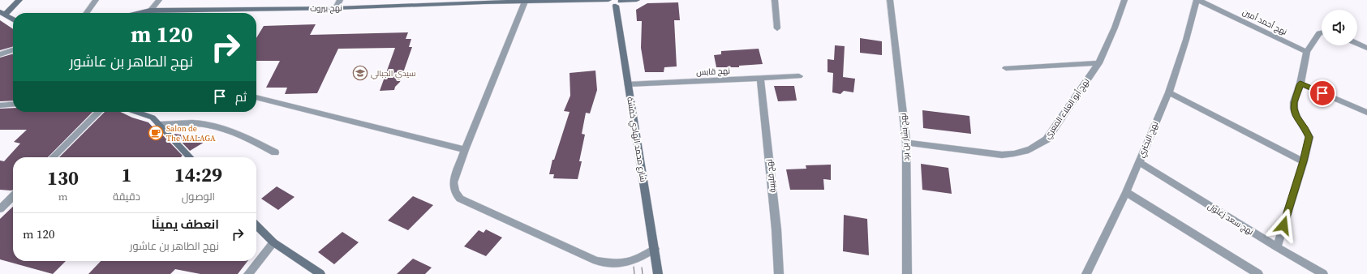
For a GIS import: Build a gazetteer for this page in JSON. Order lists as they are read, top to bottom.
{
  "streets": {
    "street": [
      "نهج بيروت",
      "نهج أحمد أمين",
      "نهج قابس",
      "نهج أبو العلاء المعري",
      "نهج بشار بن برد",
      "شارع محمد الهادي خفشة",
      "نهج البحتري",
      "نهج قليبية",
      "نهج سعد زغلول"
    ]
  },
  "crossings": [
    ["نهج أحمد أمين", "نهج البحتري"],
    ["نهج قابس", "شارع محمد الهادي خفشة"],
    ["نهج قابس", "نهج قليبية"],
    ["نهج أبو العلاء المعري", "نهج بشار بن برد"],
    ["نهج البحتري", "نهج سعد زغلول"]
  ],
  "places": {
    "school or university": ["سيدي الجبالي"],
    "cafe": ["Salon de The MALAGA"]
  },
  "page": {
    "turn": ["120 m", "نهج الطاهر بن عاشور"],
    "then": "ثم",
    "eta": [
      "14:29",
      "الوصول",
      "1",
      "دقيقة",
      "130",
      "m"
    ],
    "list": [
      {
        "name": "انعطف يمينًا",
        "note": "نهج الطاهر بن عاشور",
        "value": "120 m"
      }
    ]
  }
}
